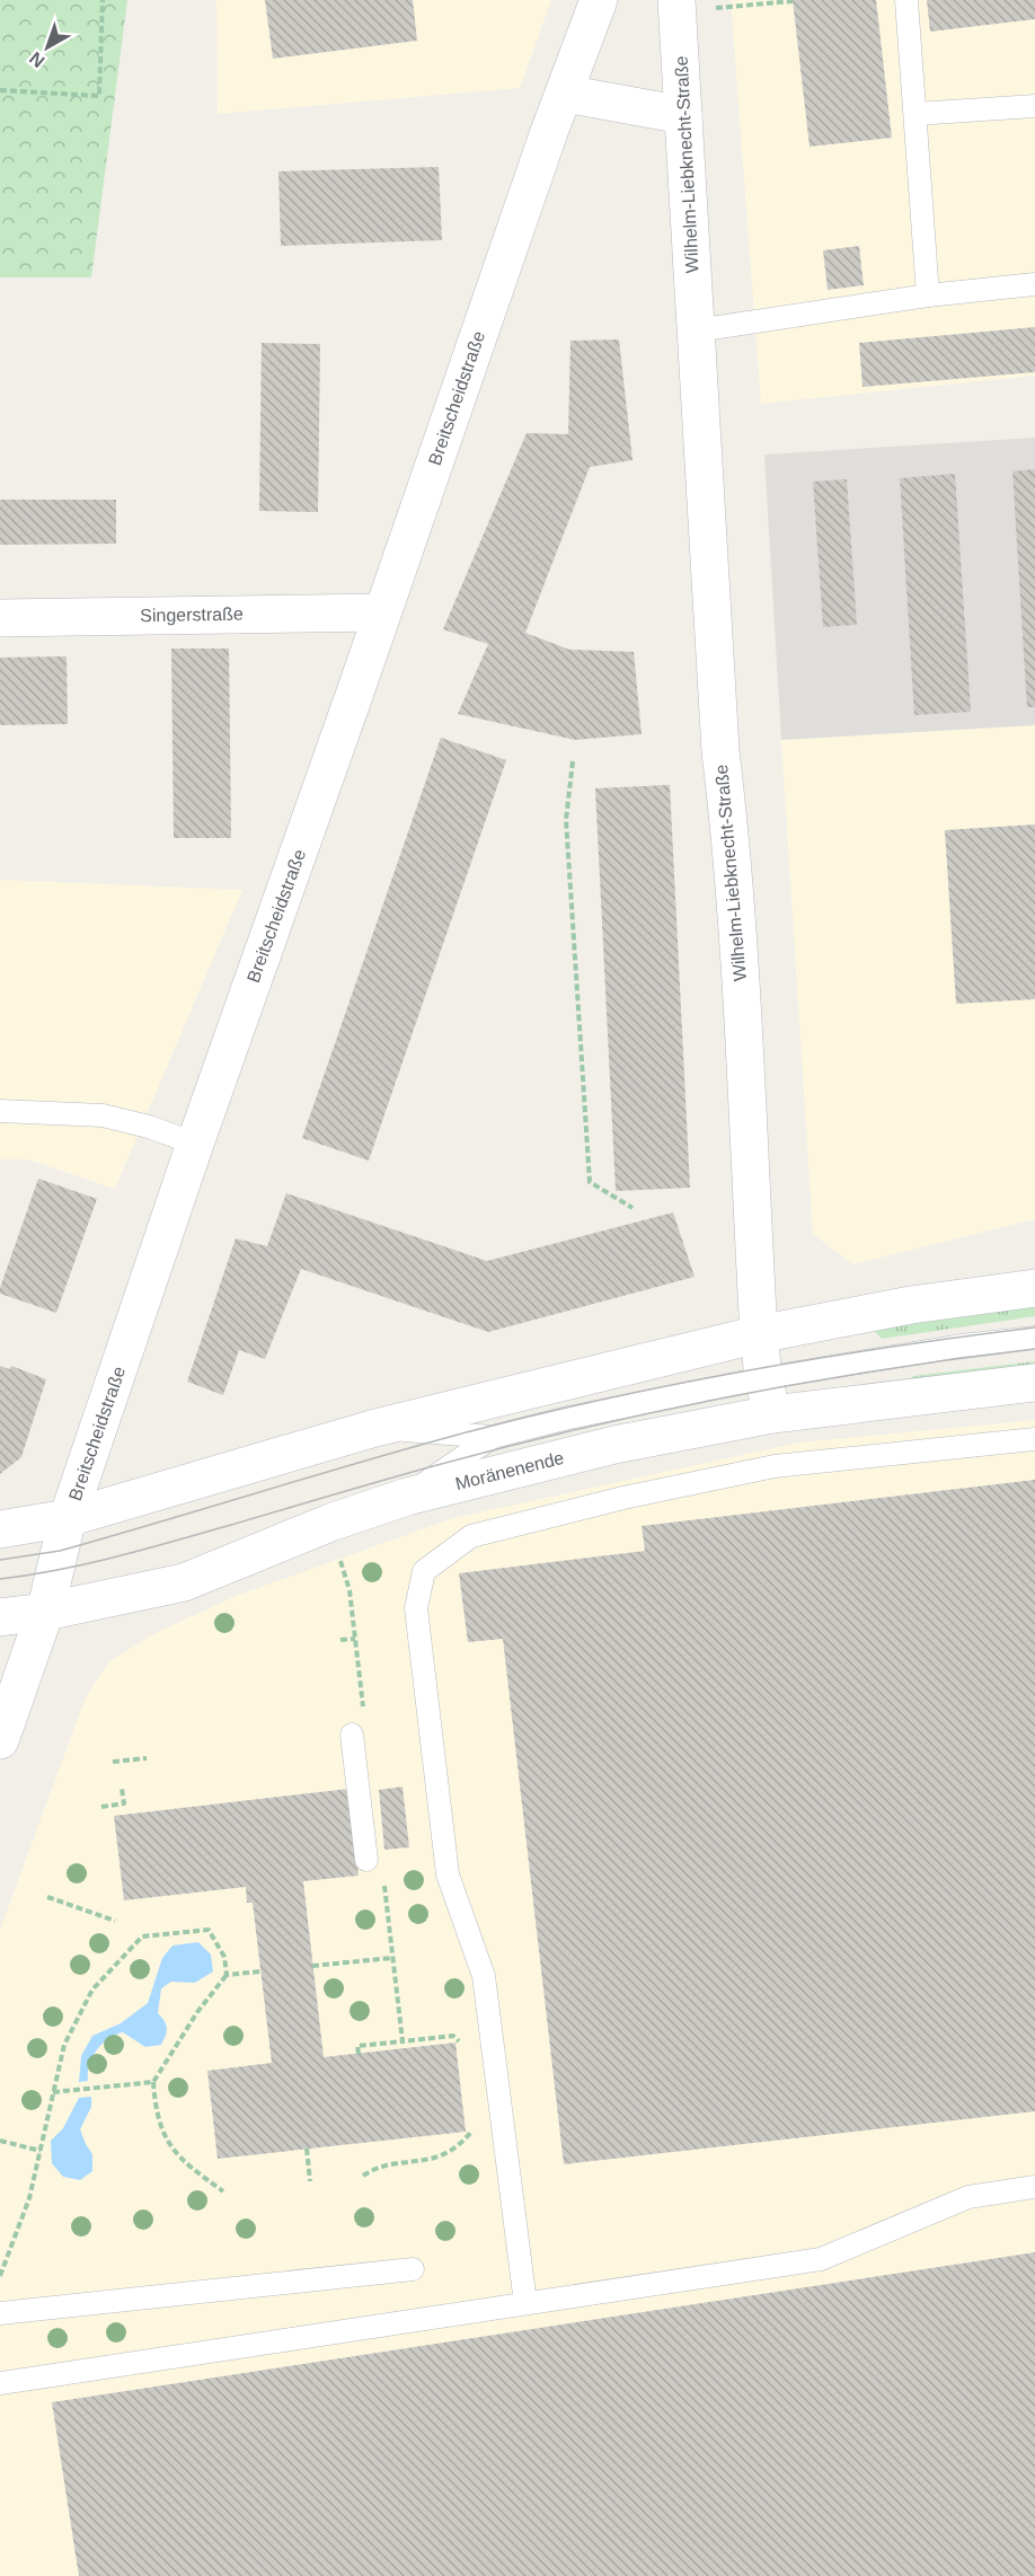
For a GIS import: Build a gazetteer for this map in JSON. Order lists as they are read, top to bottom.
{
  "streets": {
    "street": [
      "Wilhelm-Liebknecht-Straße",
      "Breitscheidstraße",
      "Singerstraße",
      "Moränenende"
    ]
  },
  "crossings": [
    ["Wilhelm-Liebknecht-Straße", "Moränenende"],
    ["Breitscheidstraße", "Singerstraße"],
    ["Breitscheidstraße", "Moränenende"]
  ],
  "north": "bottom left"
}
